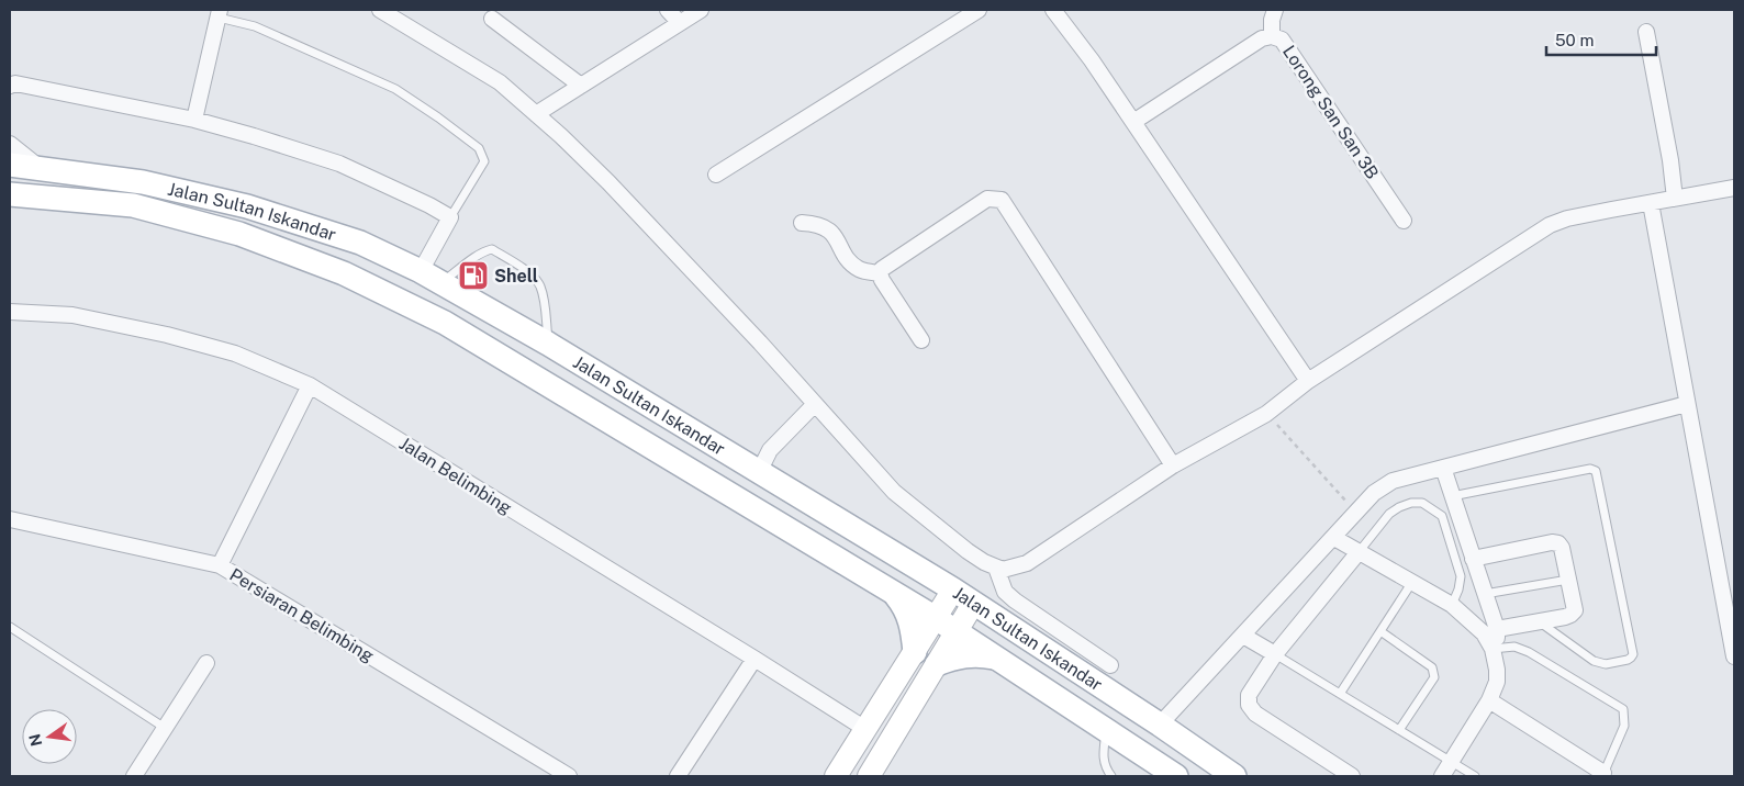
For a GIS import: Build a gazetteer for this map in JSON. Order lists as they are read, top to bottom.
{
  "streets": {
    "main road": ["Jalan Sultan Iskandar"],
    "street": ["Lorong San San 3B", "Jalan Belimbing", "Persiaran Belimbing"]
  },
  "places": {
    "fuel station": ["Shell"]
  },
  "scale_bar": "50 m",
  "north": "left"
}
